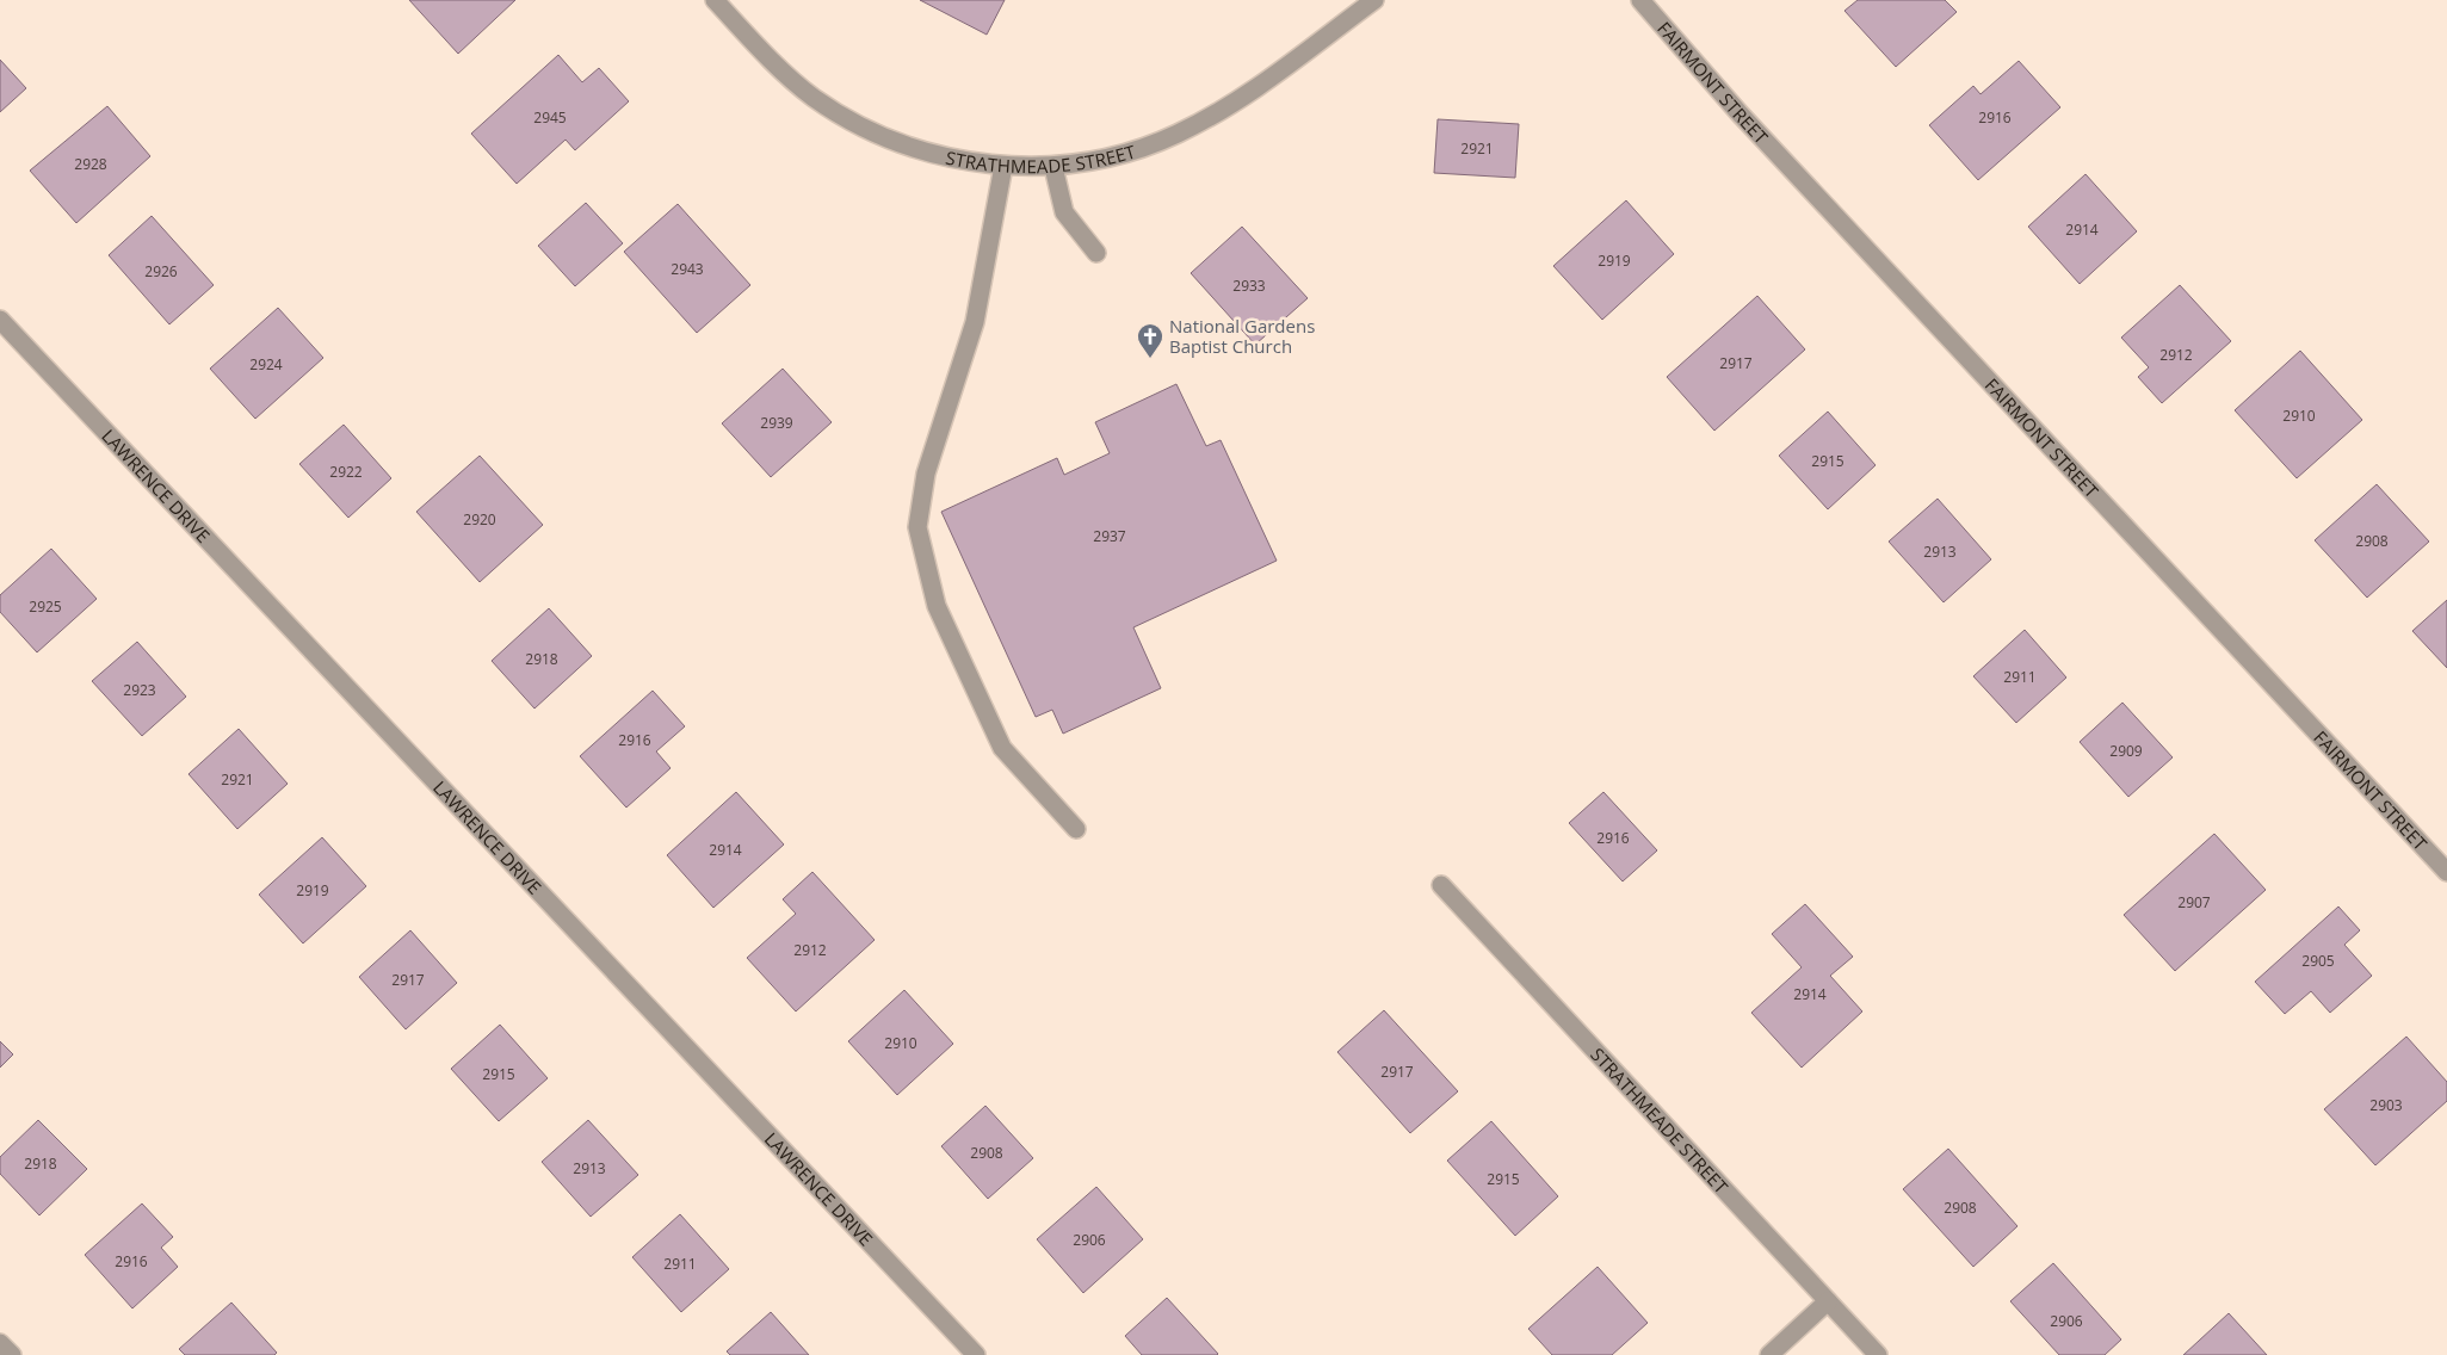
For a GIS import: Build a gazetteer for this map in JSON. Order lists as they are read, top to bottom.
{
  "streets": {
    "street": ["FAIRMONT STREET", "STRATHMEADE STREET", "LAWRENCE DRIVE"]
  },
  "places": {
    "church": ["National Gardens Baptist Church"]
  },
  "house_numbers": [
    "2945",
    "2916",
    "2921",
    "2928",
    "2914",
    "2919",
    "2943",
    "2926",
    "2933",
    "2912",
    "2917",
    "2924",
    "2910",
    "2939",
    "2915",
    "2922",
    "2920",
    "2937",
    "2908",
    "2913",
    "2925",
    "2918",
    "2911",
    "2923",
    "2916",
    "2909",
    "2921",
    "2916",
    "2914",
    "2919",
    "2907",
    "2912",
    "2905",
    "2917",
    "2914",
    "2910",
    "2917",
    "2915",
    "2903",
    "2908",
    "2918",
    "2913",
    "2915",
    "2908",
    "2906",
    "2916",
    "2911",
    "2906"
  ]
}
